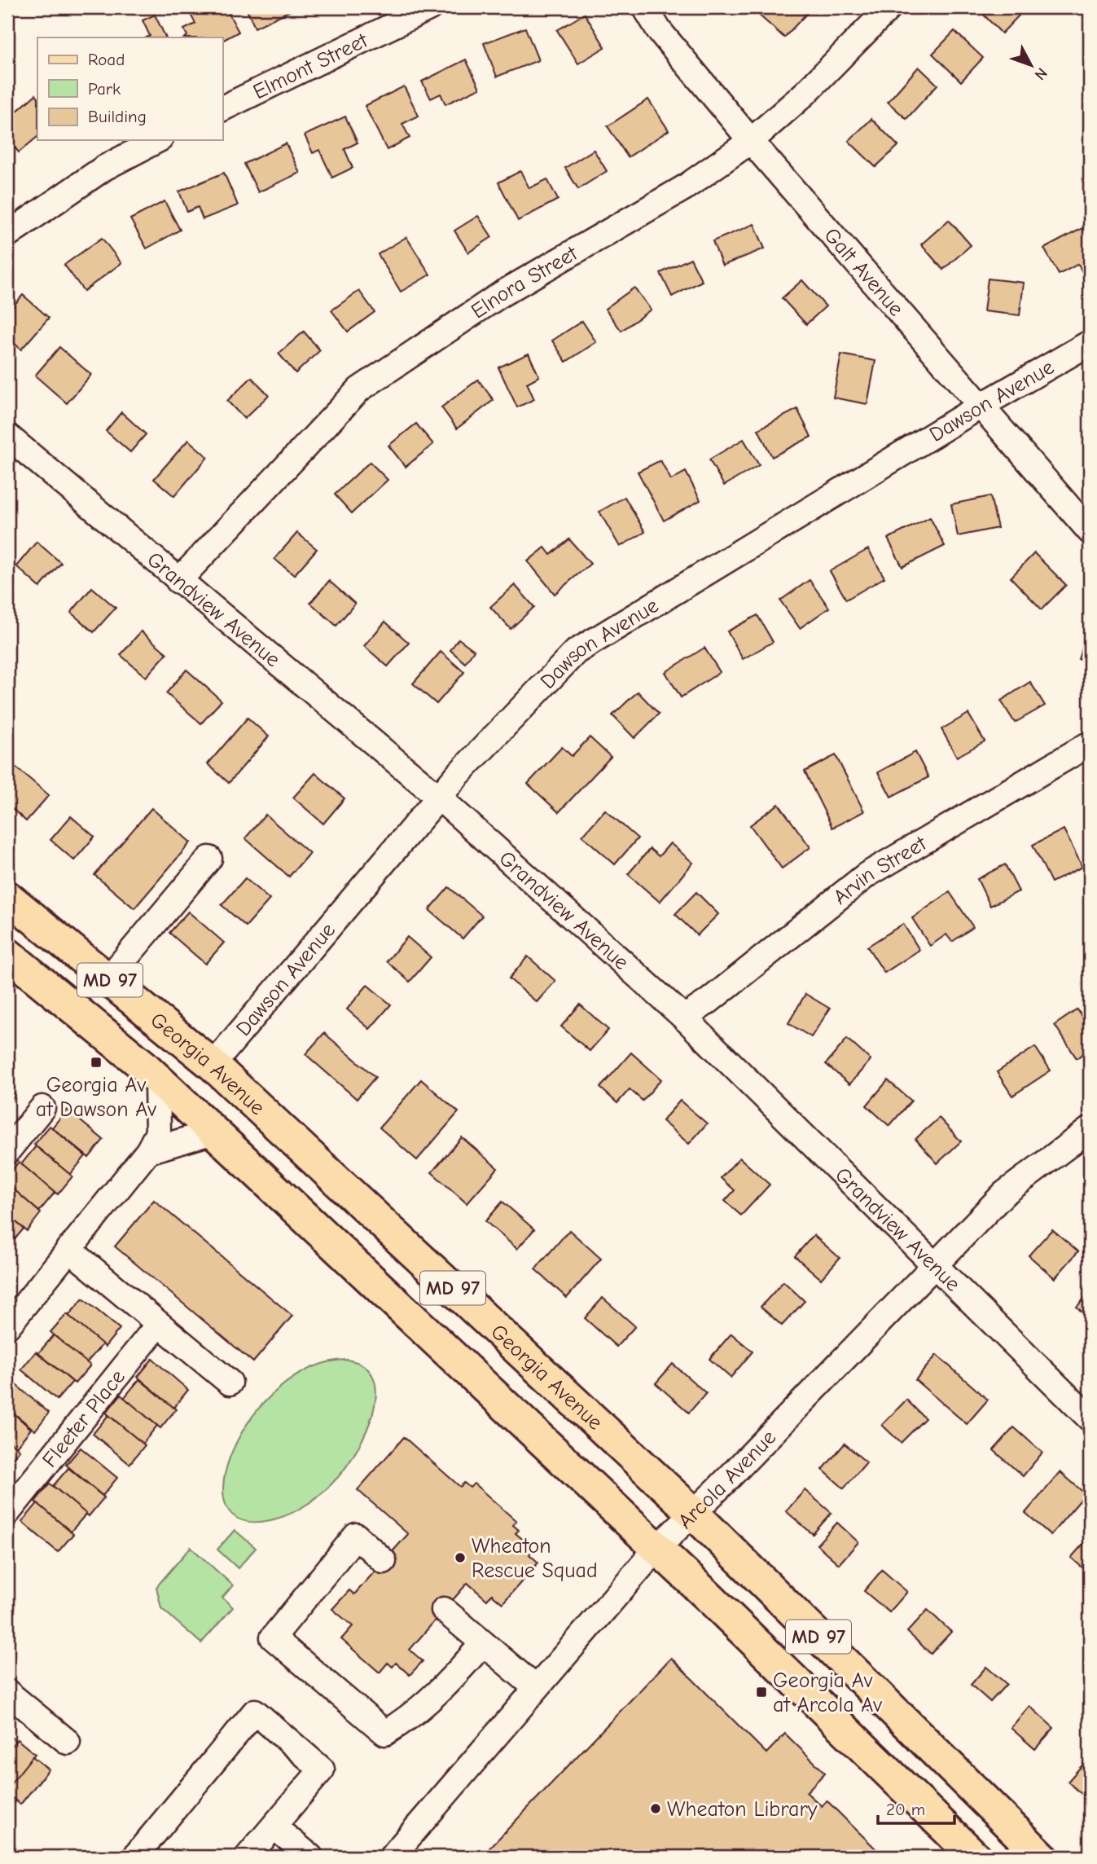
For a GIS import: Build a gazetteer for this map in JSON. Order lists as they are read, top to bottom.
{
  "streets": {
    "main road": ["MD 97", "Georgia Avenue"],
    "street": [
      "Elmont Street",
      "Galt Avenue",
      "Elnora Street",
      "Dawson Avenue",
      "Grandview Avenue",
      "Arvin Street",
      "Fleeter Place",
      "Arcola Avenue"
    ]
  },
  "crossings": [
    ["Galt Avenue", "Elnora Street"],
    ["Galt Avenue", "Dawson Avenue"],
    ["Elnora Street", "Grandview Avenue"],
    ["Dawson Avenue", "Grandview Avenue"],
    ["Dawson Avenue", "Georgia Avenue"],
    ["Grandview Avenue", "Arvin Street"],
    ["Grandview Avenue", "Arcola Avenue"],
    ["Georgia Avenue", "Arcola Avenue"]
  ],
  "places": {
    "transit": ["Georgia Av at Dawson Av", "Georgia Av at Arcola Av"],
    "other": ["Wheaton Rescue Squad", "Wheaton Library"]
  },
  "legend": ["Road", "Park", "Building"],
  "scale_bar": "20 m",
  "north": "bottom right"
}
